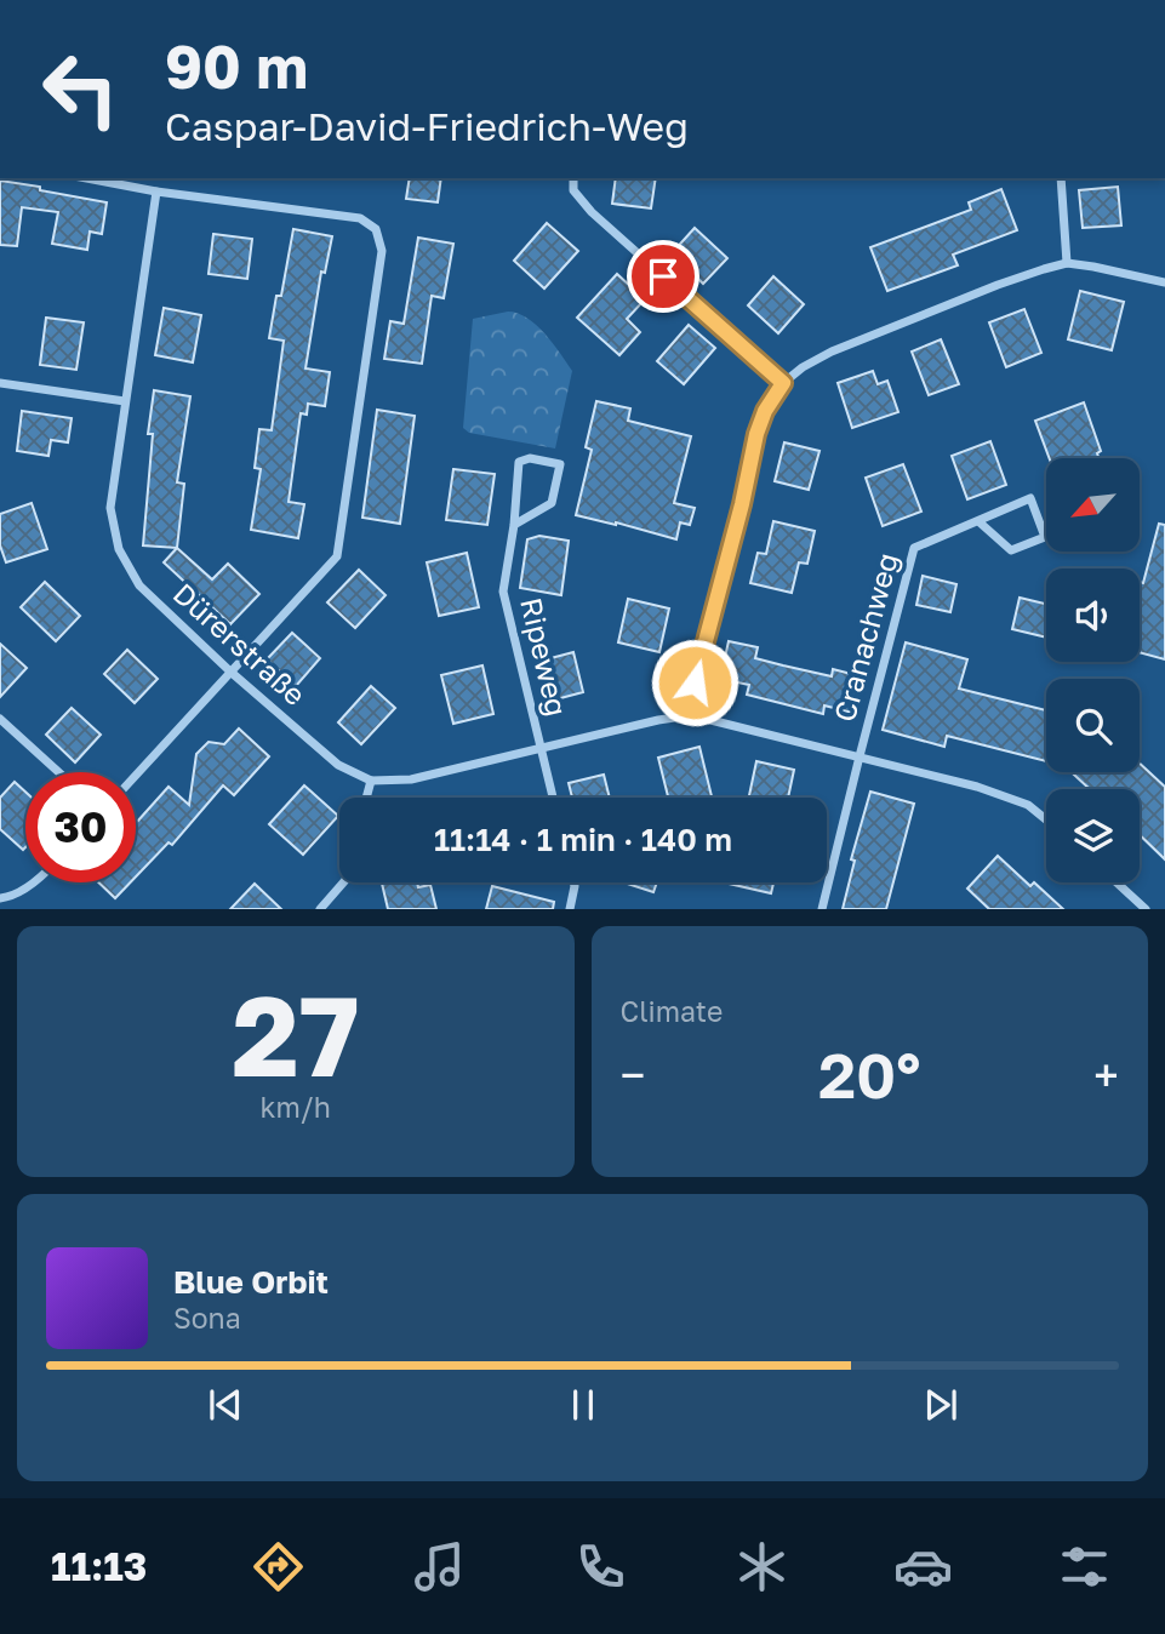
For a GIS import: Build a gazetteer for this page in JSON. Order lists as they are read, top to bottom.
{
  "streets": {
    "street": ["Cranachweg", "Dürerstraße", "Ripeweg"]
  },
  "north": "bottom left",
  "page": {
    "turn": ["90 m", "Caspar-David-Friedrich-Weg"],
    "limit": "30",
    "trip": "11:14 · 1 min · 140 m",
    "tile": [
      ["27", "km/h"],
      "Climate"
    ],
    "heat": ["−", "20°", "+"],
    "song": ["Blue Orbit", "Sona"],
    "tabs": "11:13"
  }
}
